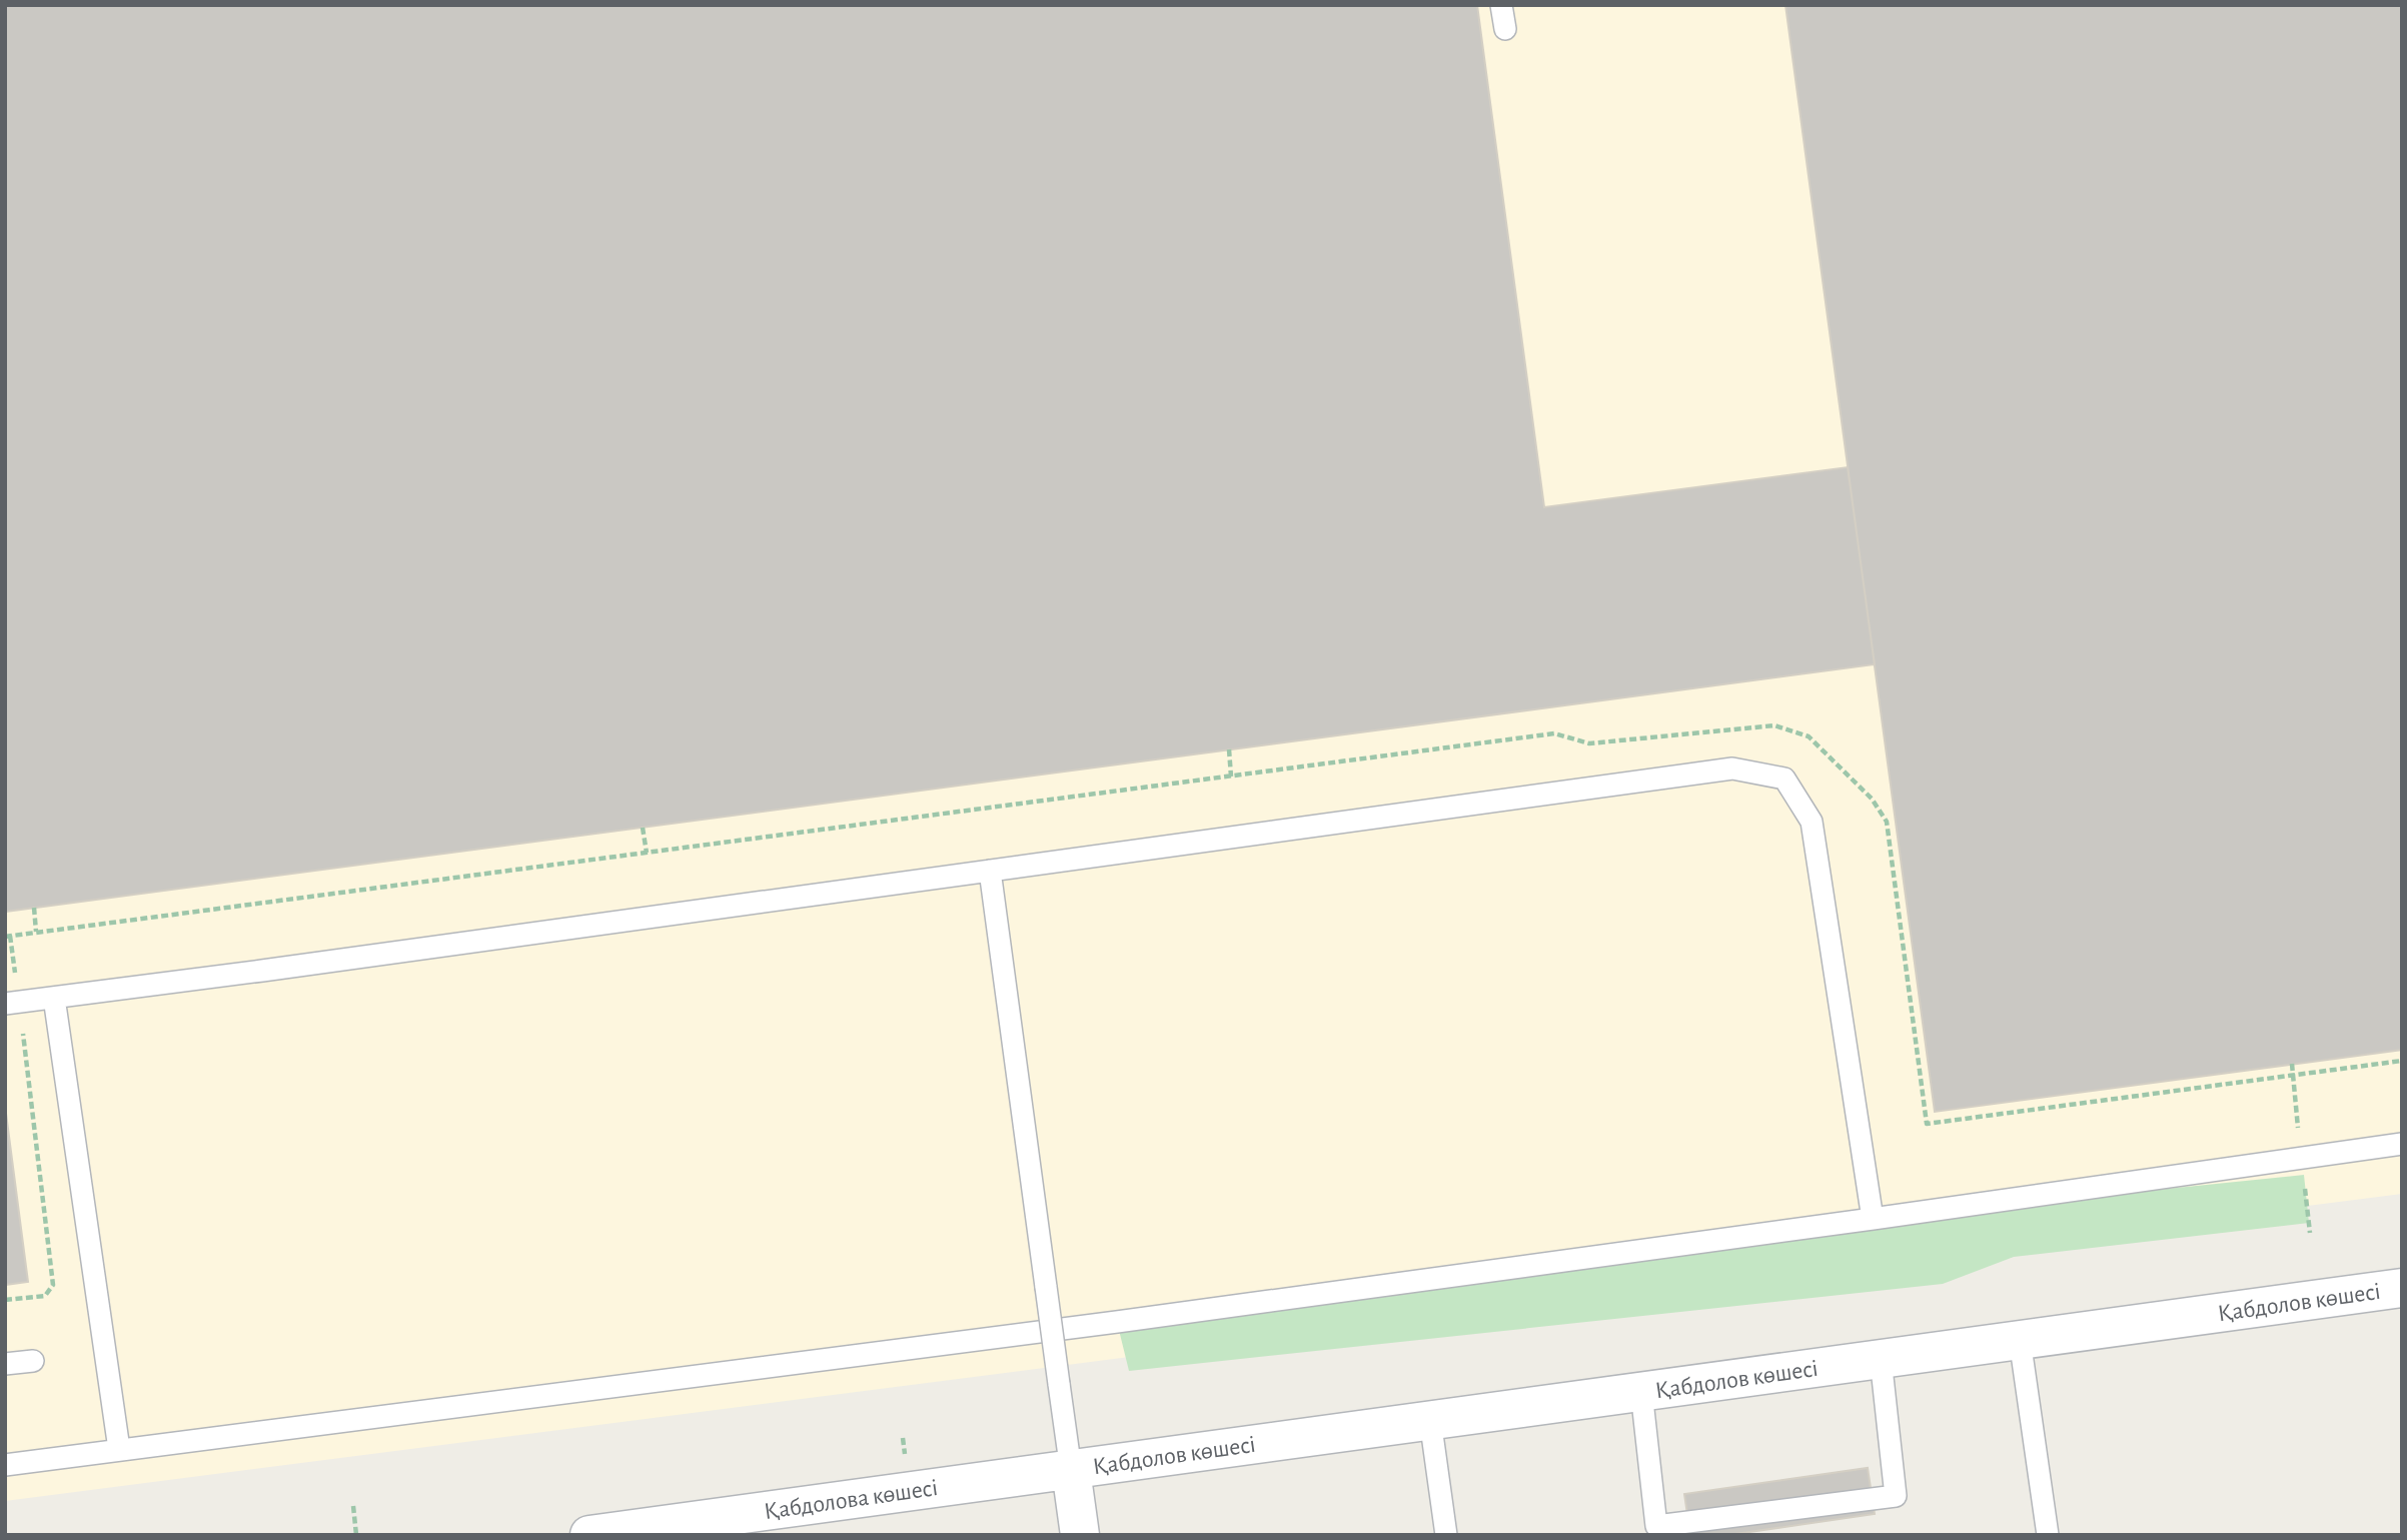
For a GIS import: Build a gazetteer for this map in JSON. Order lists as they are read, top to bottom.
{
  "streets": {
    "street": ["Қабдолов көшесі", "Қабдолова көшесі"]
  },
  "crossings": [
    ["Қабдолов көшесі", "Қабдолова көшесі"]
  ]
}
